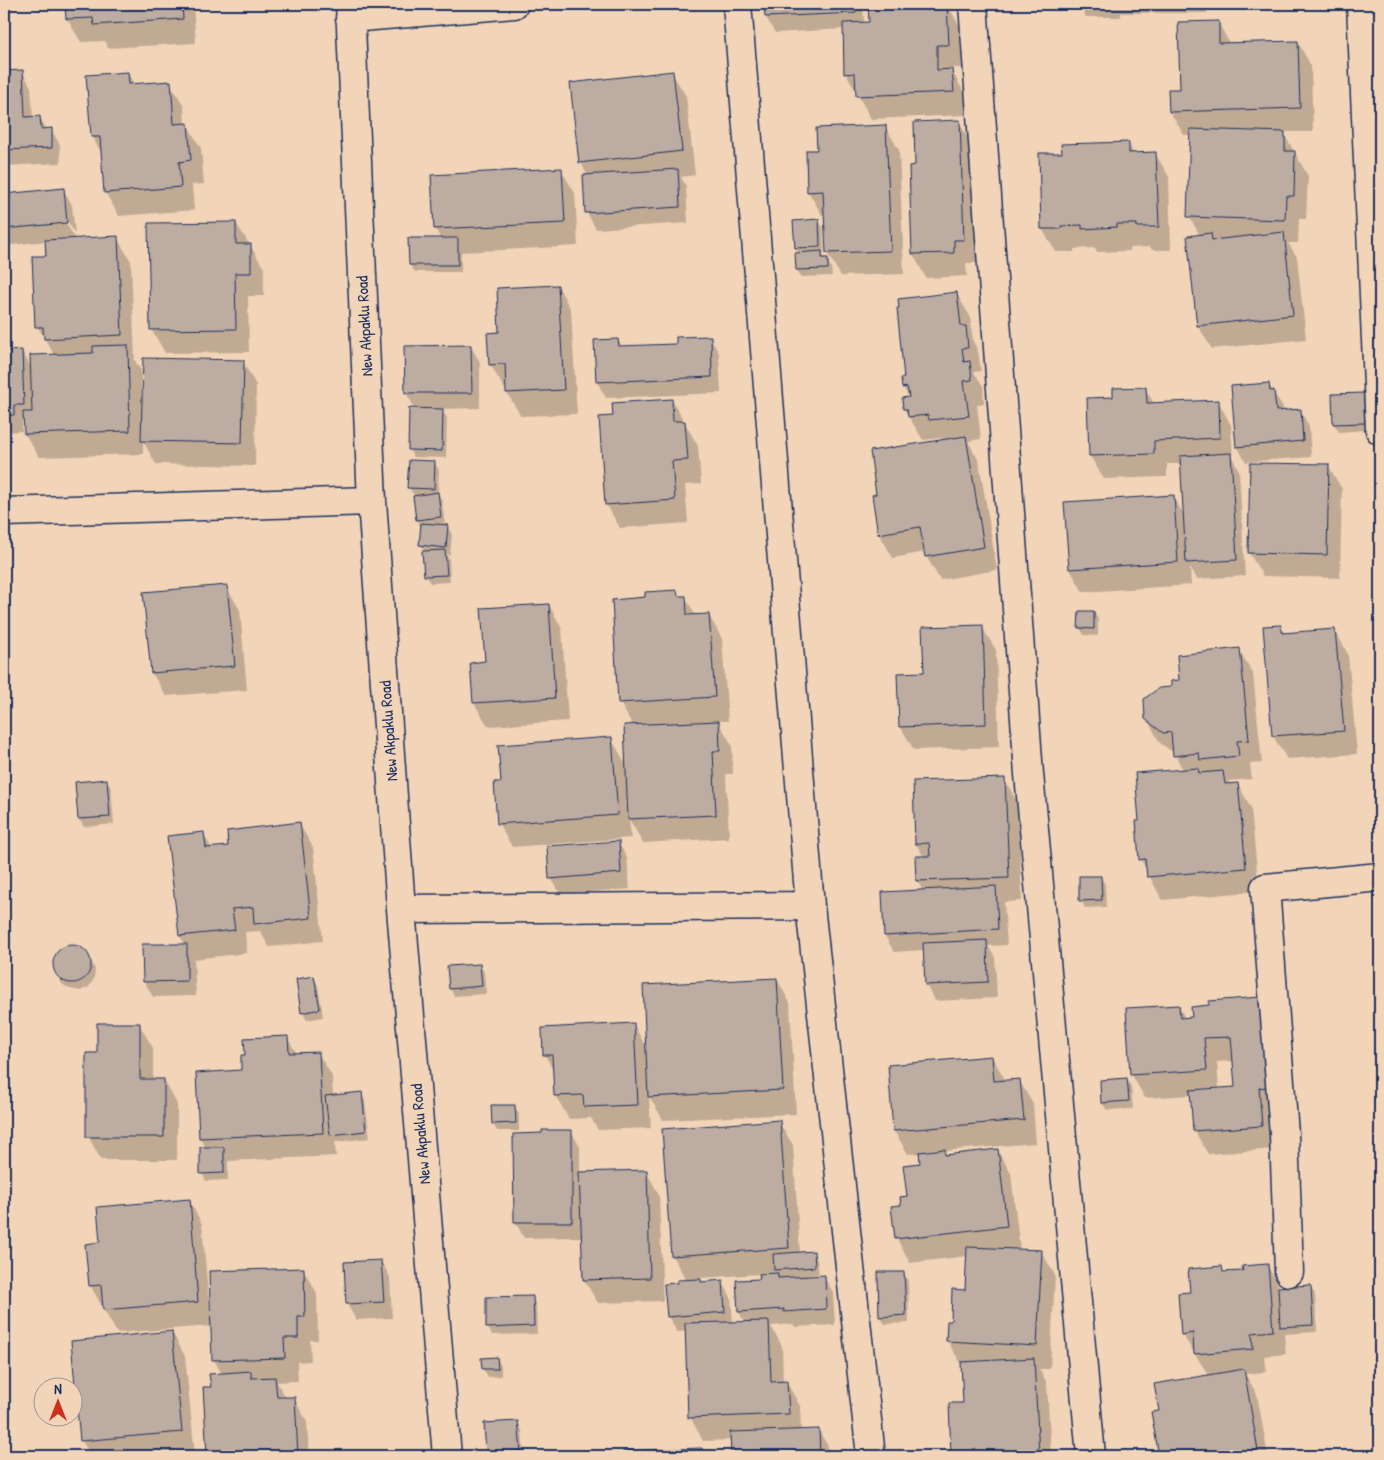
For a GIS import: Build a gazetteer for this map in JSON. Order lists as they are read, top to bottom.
{
  "streets": {
    "street": ["New Akpaklu Road"]
  },
  "north": "top"
}
